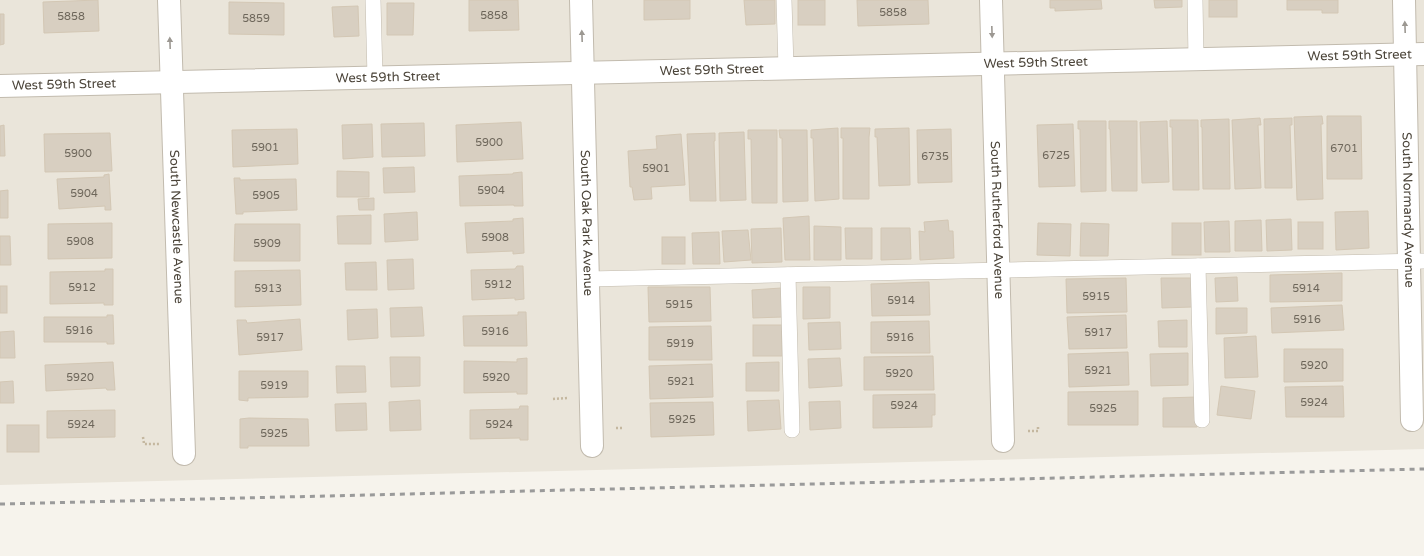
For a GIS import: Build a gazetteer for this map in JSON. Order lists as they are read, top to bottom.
{
  "streets": {
    "street": [
      "West 59th Street",
      "South Normandy Avenue",
      "South Rutherford Avenue",
      "South Oak Park Avenue",
      "South Newcastle Avenue"
    ]
  },
  "crossings": [
    ["West 59th Street", "South Normandy Avenue"],
    ["West 59th Street", "South Rutherford Avenue"],
    ["West 59th Street", "South Oak Park Avenue"],
    ["West 59th Street", "South Newcastle Avenue"]
  ],
  "house_numbers": [
    "5858",
    "5858",
    "5858",
    "5859",
    "5900",
    "5901",
    "6701",
    "5900",
    "6725",
    "6735",
    "5901",
    "5904",
    "5904",
    "5905",
    "5908",
    "5908",
    "5909",
    "5912",
    "5912",
    "5913",
    "5914",
    "5915",
    "5914",
    "5915",
    "5916",
    "5916",
    "5916",
    "5917",
    "5917",
    "5916",
    "5919",
    "5920",
    "5921",
    "5920",
    "5920",
    "5920",
    "5921",
    "5919",
    "5924",
    "5924",
    "5925",
    "5925",
    "5924",
    "5924",
    "5925"
  ]
}
